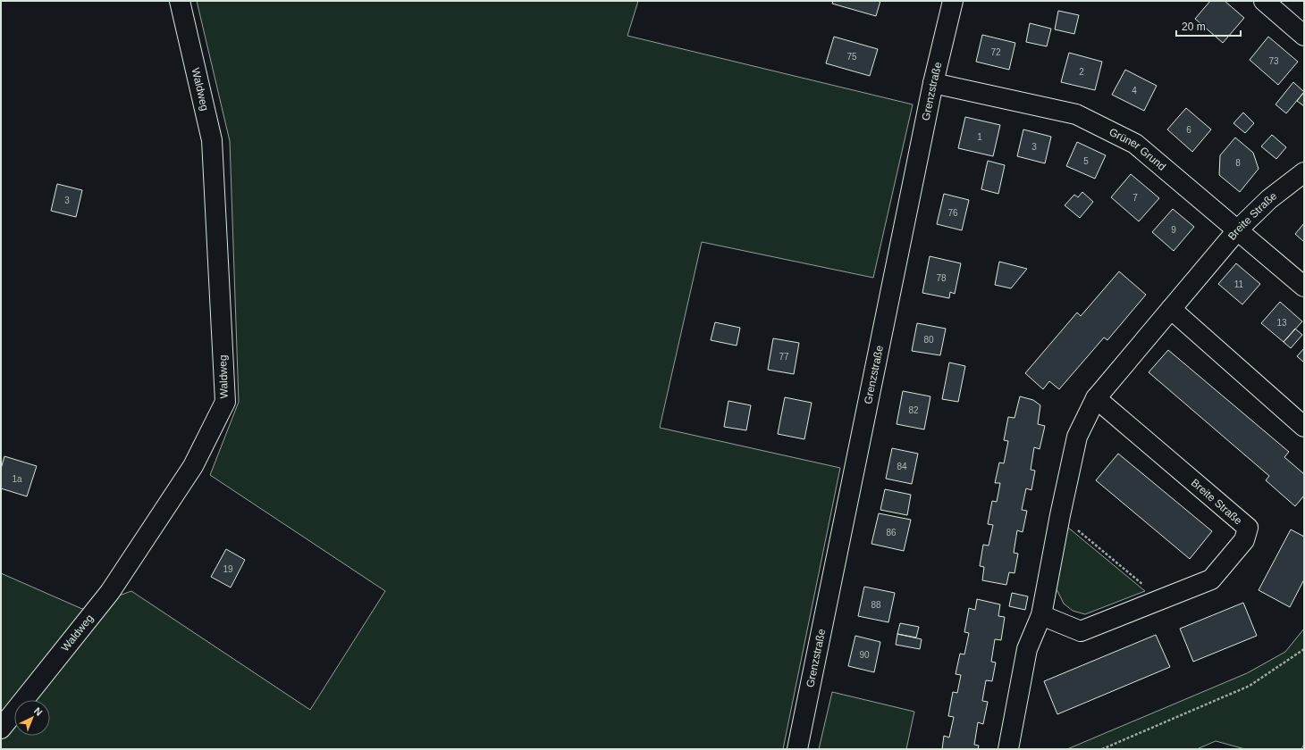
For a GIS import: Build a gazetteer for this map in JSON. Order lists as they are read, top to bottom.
{
  "streets": {
    "street": [
      "Waldweg",
      "Grenzstraße",
      "Grüner Grund",
      "Breite Straße"
    ]
  },
  "crossings": [
    ["Grenzstraße", "Grüner Grund"],
    ["Grüner Grund", "Breite Straße"]
  ],
  "house_numbers": [
    "72",
    "75",
    "73",
    "2",
    "4",
    "6",
    "1",
    "3",
    "5",
    "8",
    "7",
    "3",
    "76",
    "9",
    "78",
    "11",
    "13",
    "80",
    "77",
    "82",
    "84",
    "1a",
    "86",
    "19",
    "88",
    "90"
  ],
  "scale_bar": "20 m",
  "north": "top right"
}
